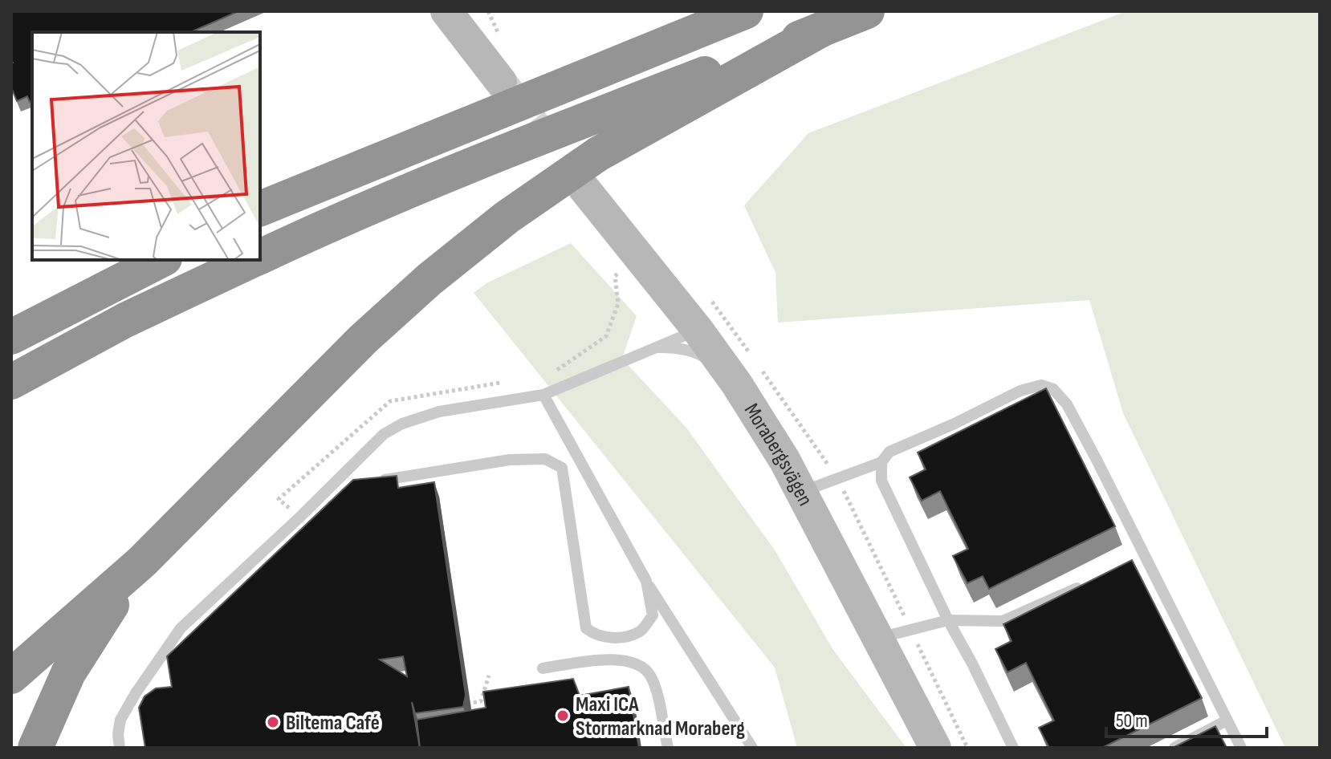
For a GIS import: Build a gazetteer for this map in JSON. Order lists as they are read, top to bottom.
{
  "streets": {
    "street": ["Morabergsvägen"]
  },
  "places": ["Maxi ICA Stormarknad Moraberg", "Biltema Café"],
  "scale_bar": "50 m"
}
